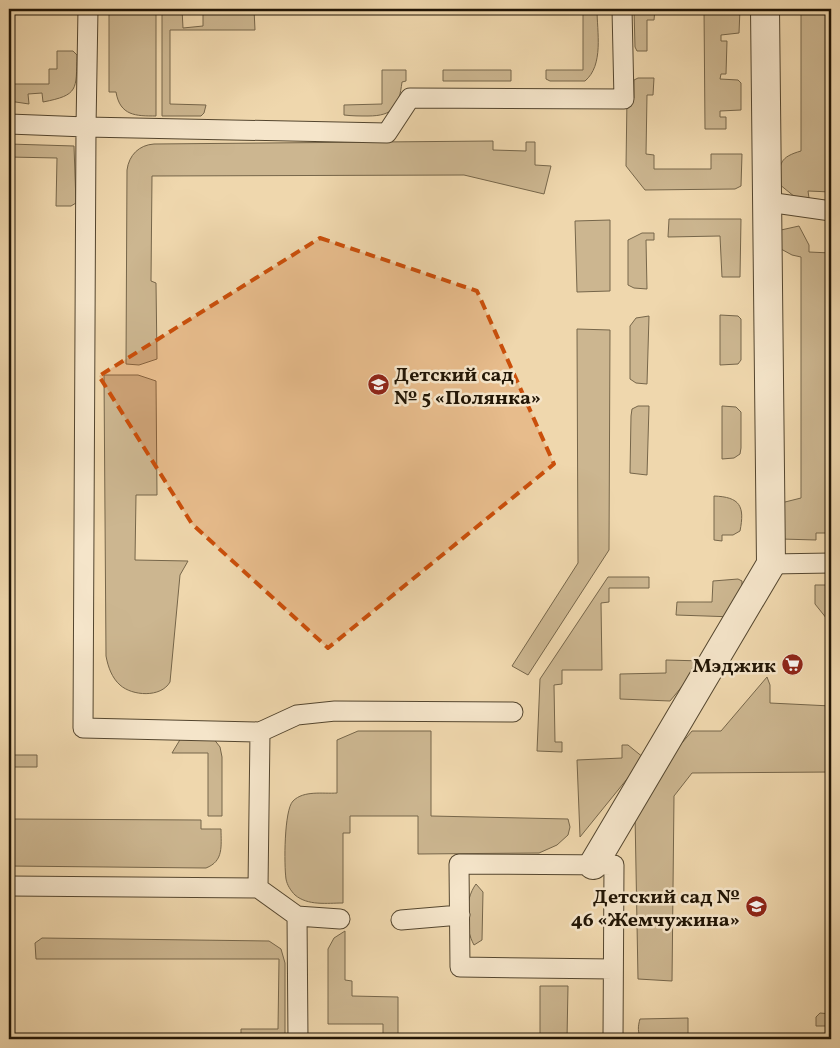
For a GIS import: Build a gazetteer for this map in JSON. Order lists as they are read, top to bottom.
{
  "places": {
    "school or university": ["Детский сад № 5 «Полянка»", "Детский сад № 46 «Жемчужина»"],
    "supermarket": ["Мэджик"]
  }
}
